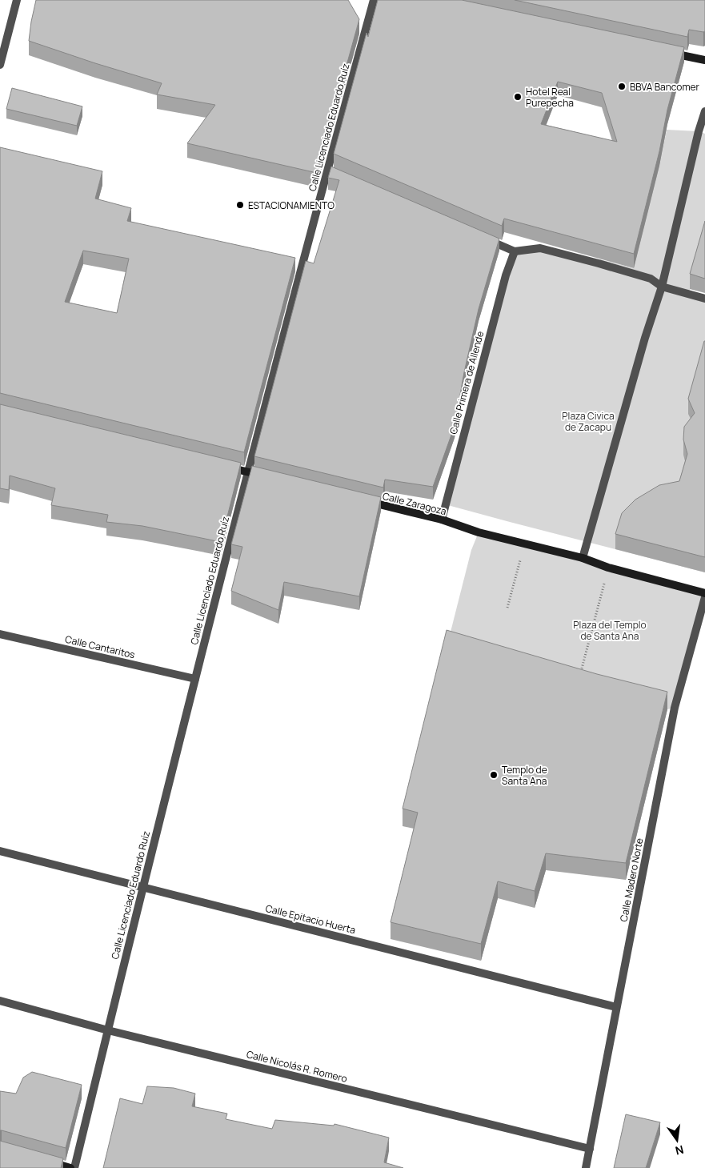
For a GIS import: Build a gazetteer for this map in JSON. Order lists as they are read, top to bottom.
{
  "streets": {
    "street": [
      "Calle Licenciado Eduardo Ruíz",
      "Calle Primera de Allende",
      "Calle Zaragoza",
      "Calle Cantaritos",
      "Calle Madero Norte",
      "Calle Epitacio Huerta",
      "Calle Nicolás R. Romero"
    ]
  },
  "crossings": [
    ["Calle Licenciado Eduardo Ruíz", "Calle Cantaritos"],
    ["Calle Licenciado Eduardo Ruíz", "Calle Epitacio Huerta"],
    ["Calle Licenciado Eduardo Ruíz", "Calle Nicolás R. Romero"],
    ["Calle Primera de Allende", "Calle Zaragoza"],
    ["Calle Madero Norte", "Calle Epitacio Huerta"],
    ["Calle Madero Norte", "Calle Nicolás R. Romero"]
  ],
  "parks": ["Plaza Civica de Zacapu", "Plaza del Templo de Santa Ana"],
  "places": [
    "BBVA Bancomer",
    "Hotel Real Purepecha",
    "ESTACIONAMIENTO",
    "Templo de Santa Ana"
  ],
  "north": "bottom"
}
